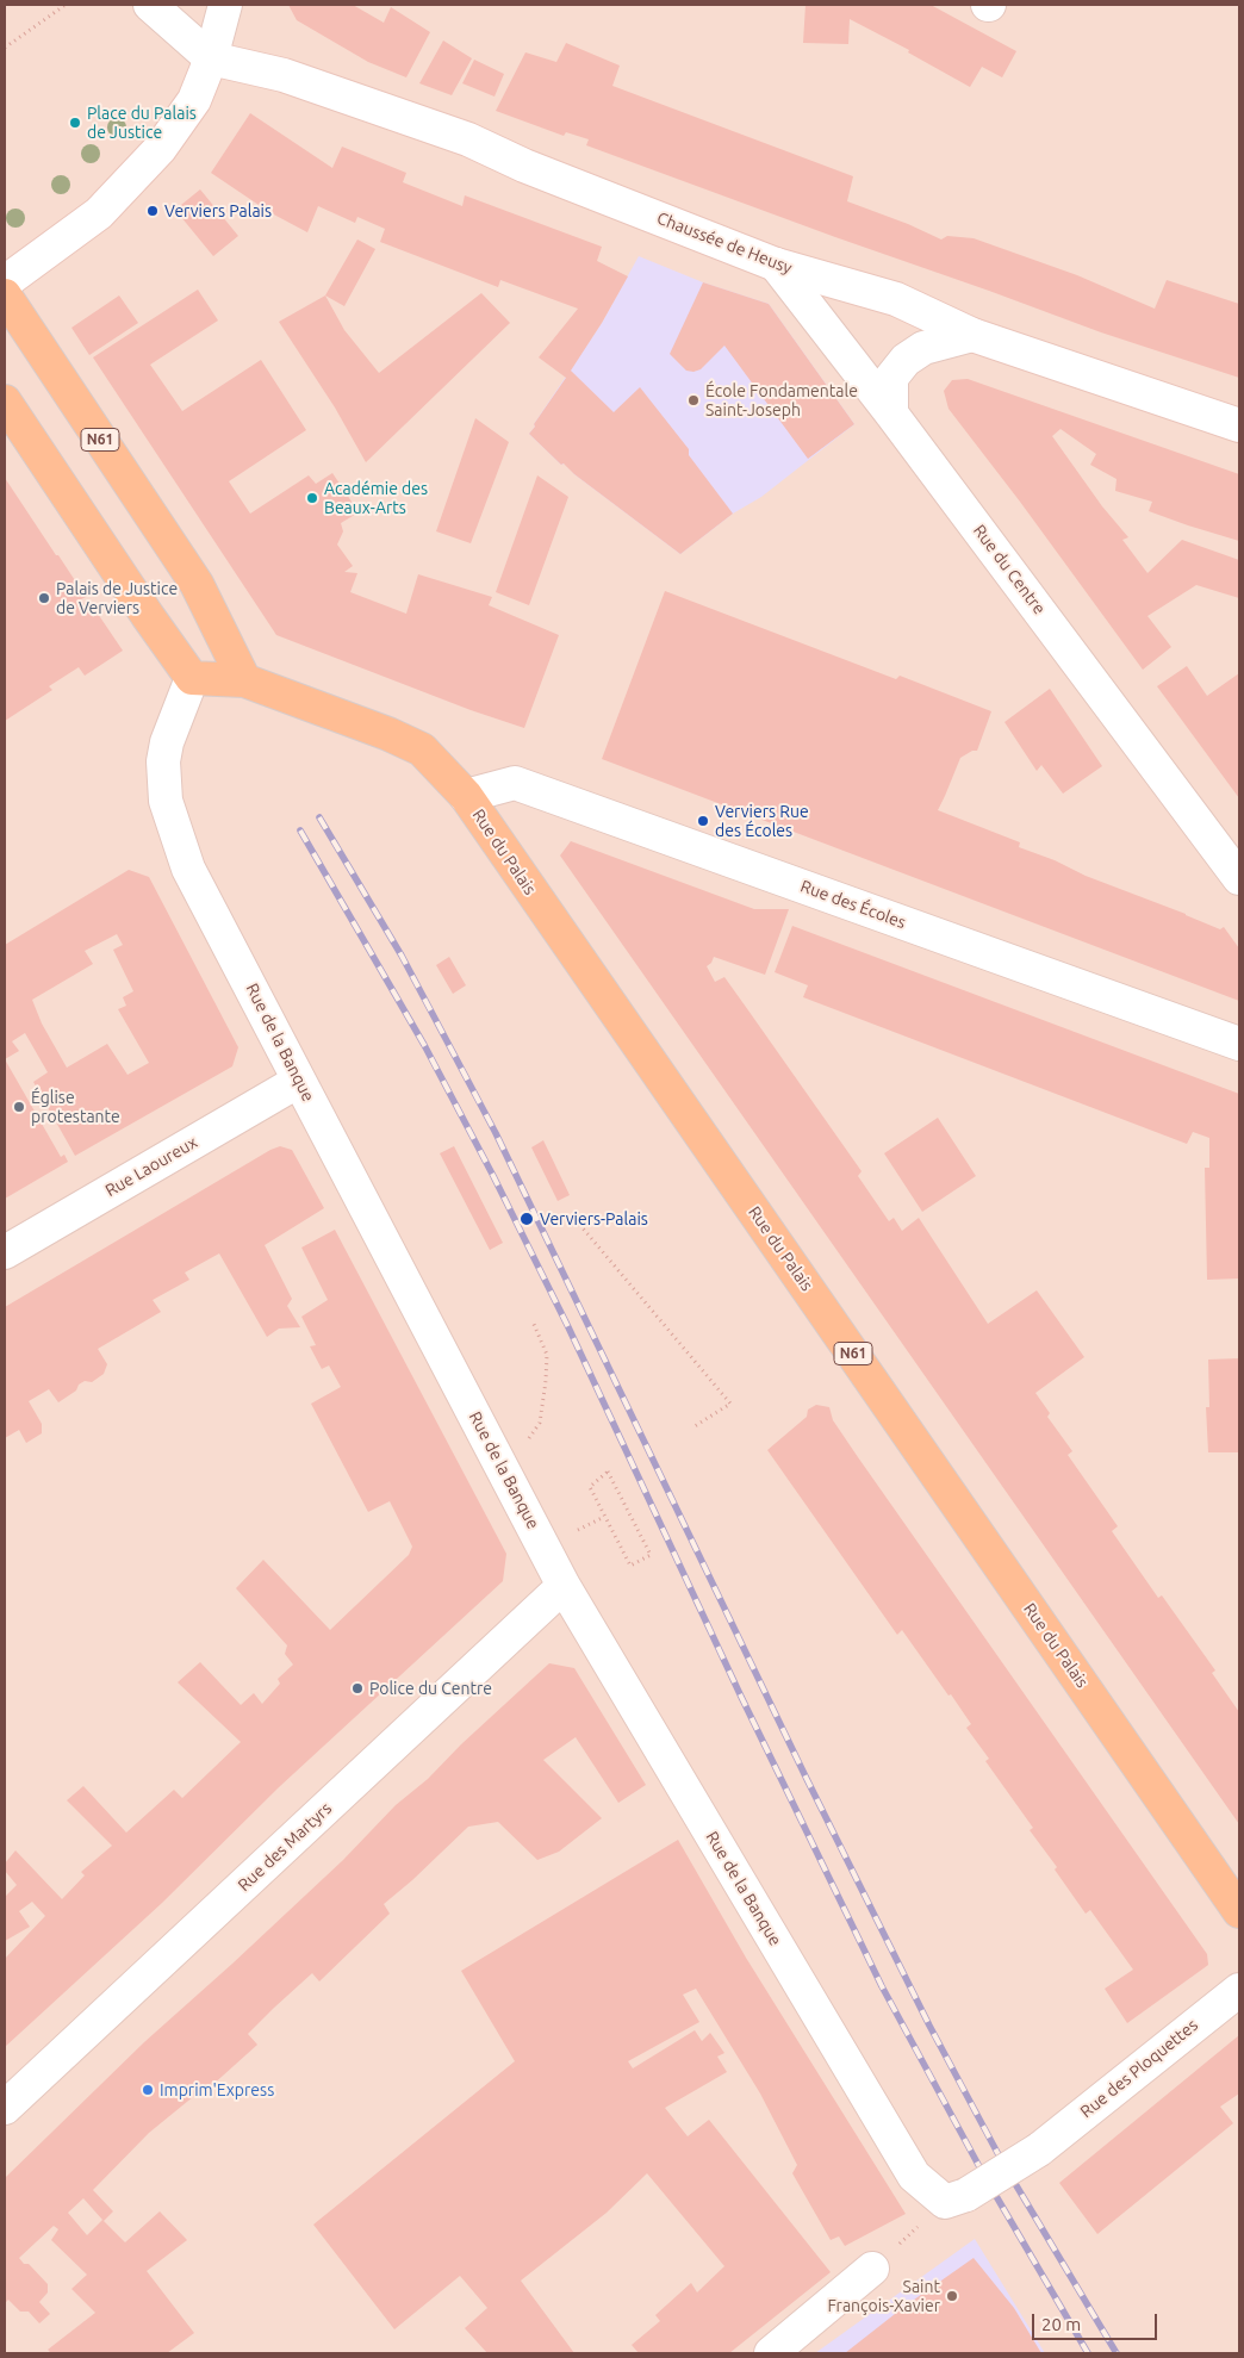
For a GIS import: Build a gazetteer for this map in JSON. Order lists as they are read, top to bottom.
{
  "streets": {
    "main road": ["N61", "Rue du Palais"],
    "street": [
      "Chaussée de Heusy",
      "Rue du Centre",
      "Rue des Écoles",
      "Rue de la Banque",
      "Rue Laoureux",
      "Rue des Martyrs",
      "Rue des Ploquettes"
    ]
  },
  "crossings": [
    ["Chaussée de Heusy", "Rue du Centre"],
    ["N61", "Rue du Palais"],
    ["N61", "Rue de la Banque"],
    ["Rue du Palais", "Rue des Écoles"],
    ["Rue de la Banque", "Rue Laoureux"],
    ["Rue de la Banque", "Rue des Martyrs"],
    ["Rue de la Banque", "Rue des Ploquettes"]
  ],
  "places": [
    "Place du Palais de Justice",
    "Verviers Palais",
    "École Fondamentale Saint-Joseph",
    "Académie des Beaux-Arts",
    "Palais de Justice de Verviers",
    "Verviers Rue des Écoles",
    "Église protestante",
    "Verviers-Palais",
    "Police du Centre",
    "Imprim'Express",
    "Saint François-Xavier"
  ],
  "scale_bar": "20 m"
}
